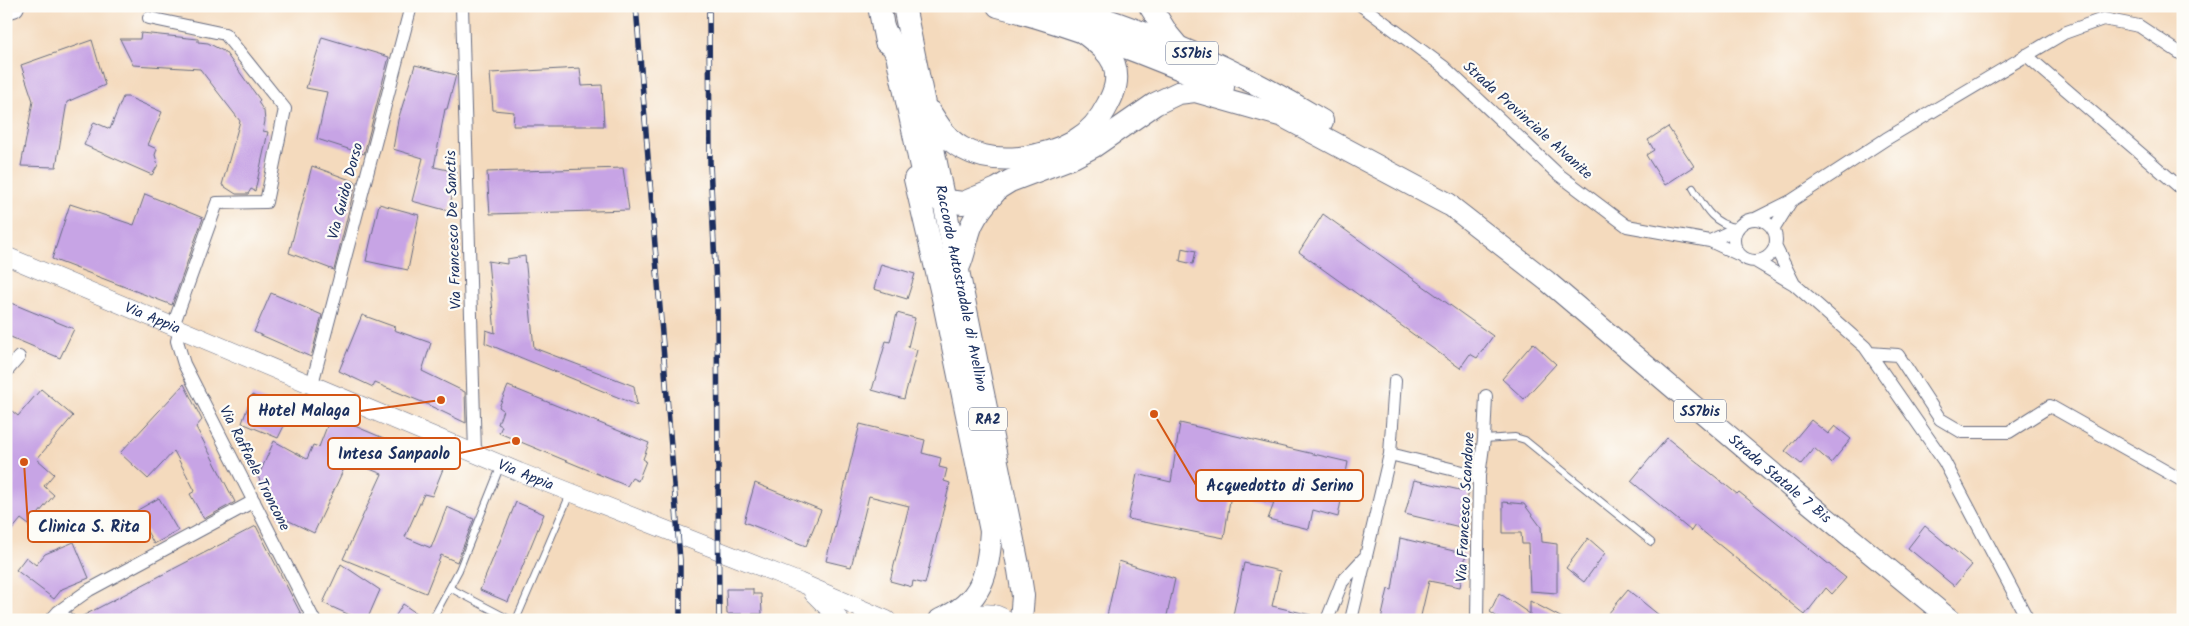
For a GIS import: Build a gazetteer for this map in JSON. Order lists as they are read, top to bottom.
{
  "streets": {
    "highway": ["SS7bis", "Raccordo Autostradale di Avellino", "RA2"],
    "main road": ["Strada Statale 7 Bis"],
    "street": [
      "Strada Provinciale Alvanite",
      "Via Guido Dorso",
      "Via Francesco De Sanctis",
      "Via Appia",
      "Via Raffaele Troncone",
      "Via Francesco Scandone"
    ]
  },
  "crossings": [
    ["SS7bis", "Strada Statale 7 Bis"],
    ["Via Guido Dorso", "Via Appia"],
    ["Via Francesco De Sanctis", "Via Appia"],
    ["Via Appia", "Via Raffaele Troncone"]
  ],
  "places": [
    "Hotel Malaga",
    "Acquedotto di Serino",
    "Intesa Sanpaolo",
    "Clinica S. Rita"
  ]
}
